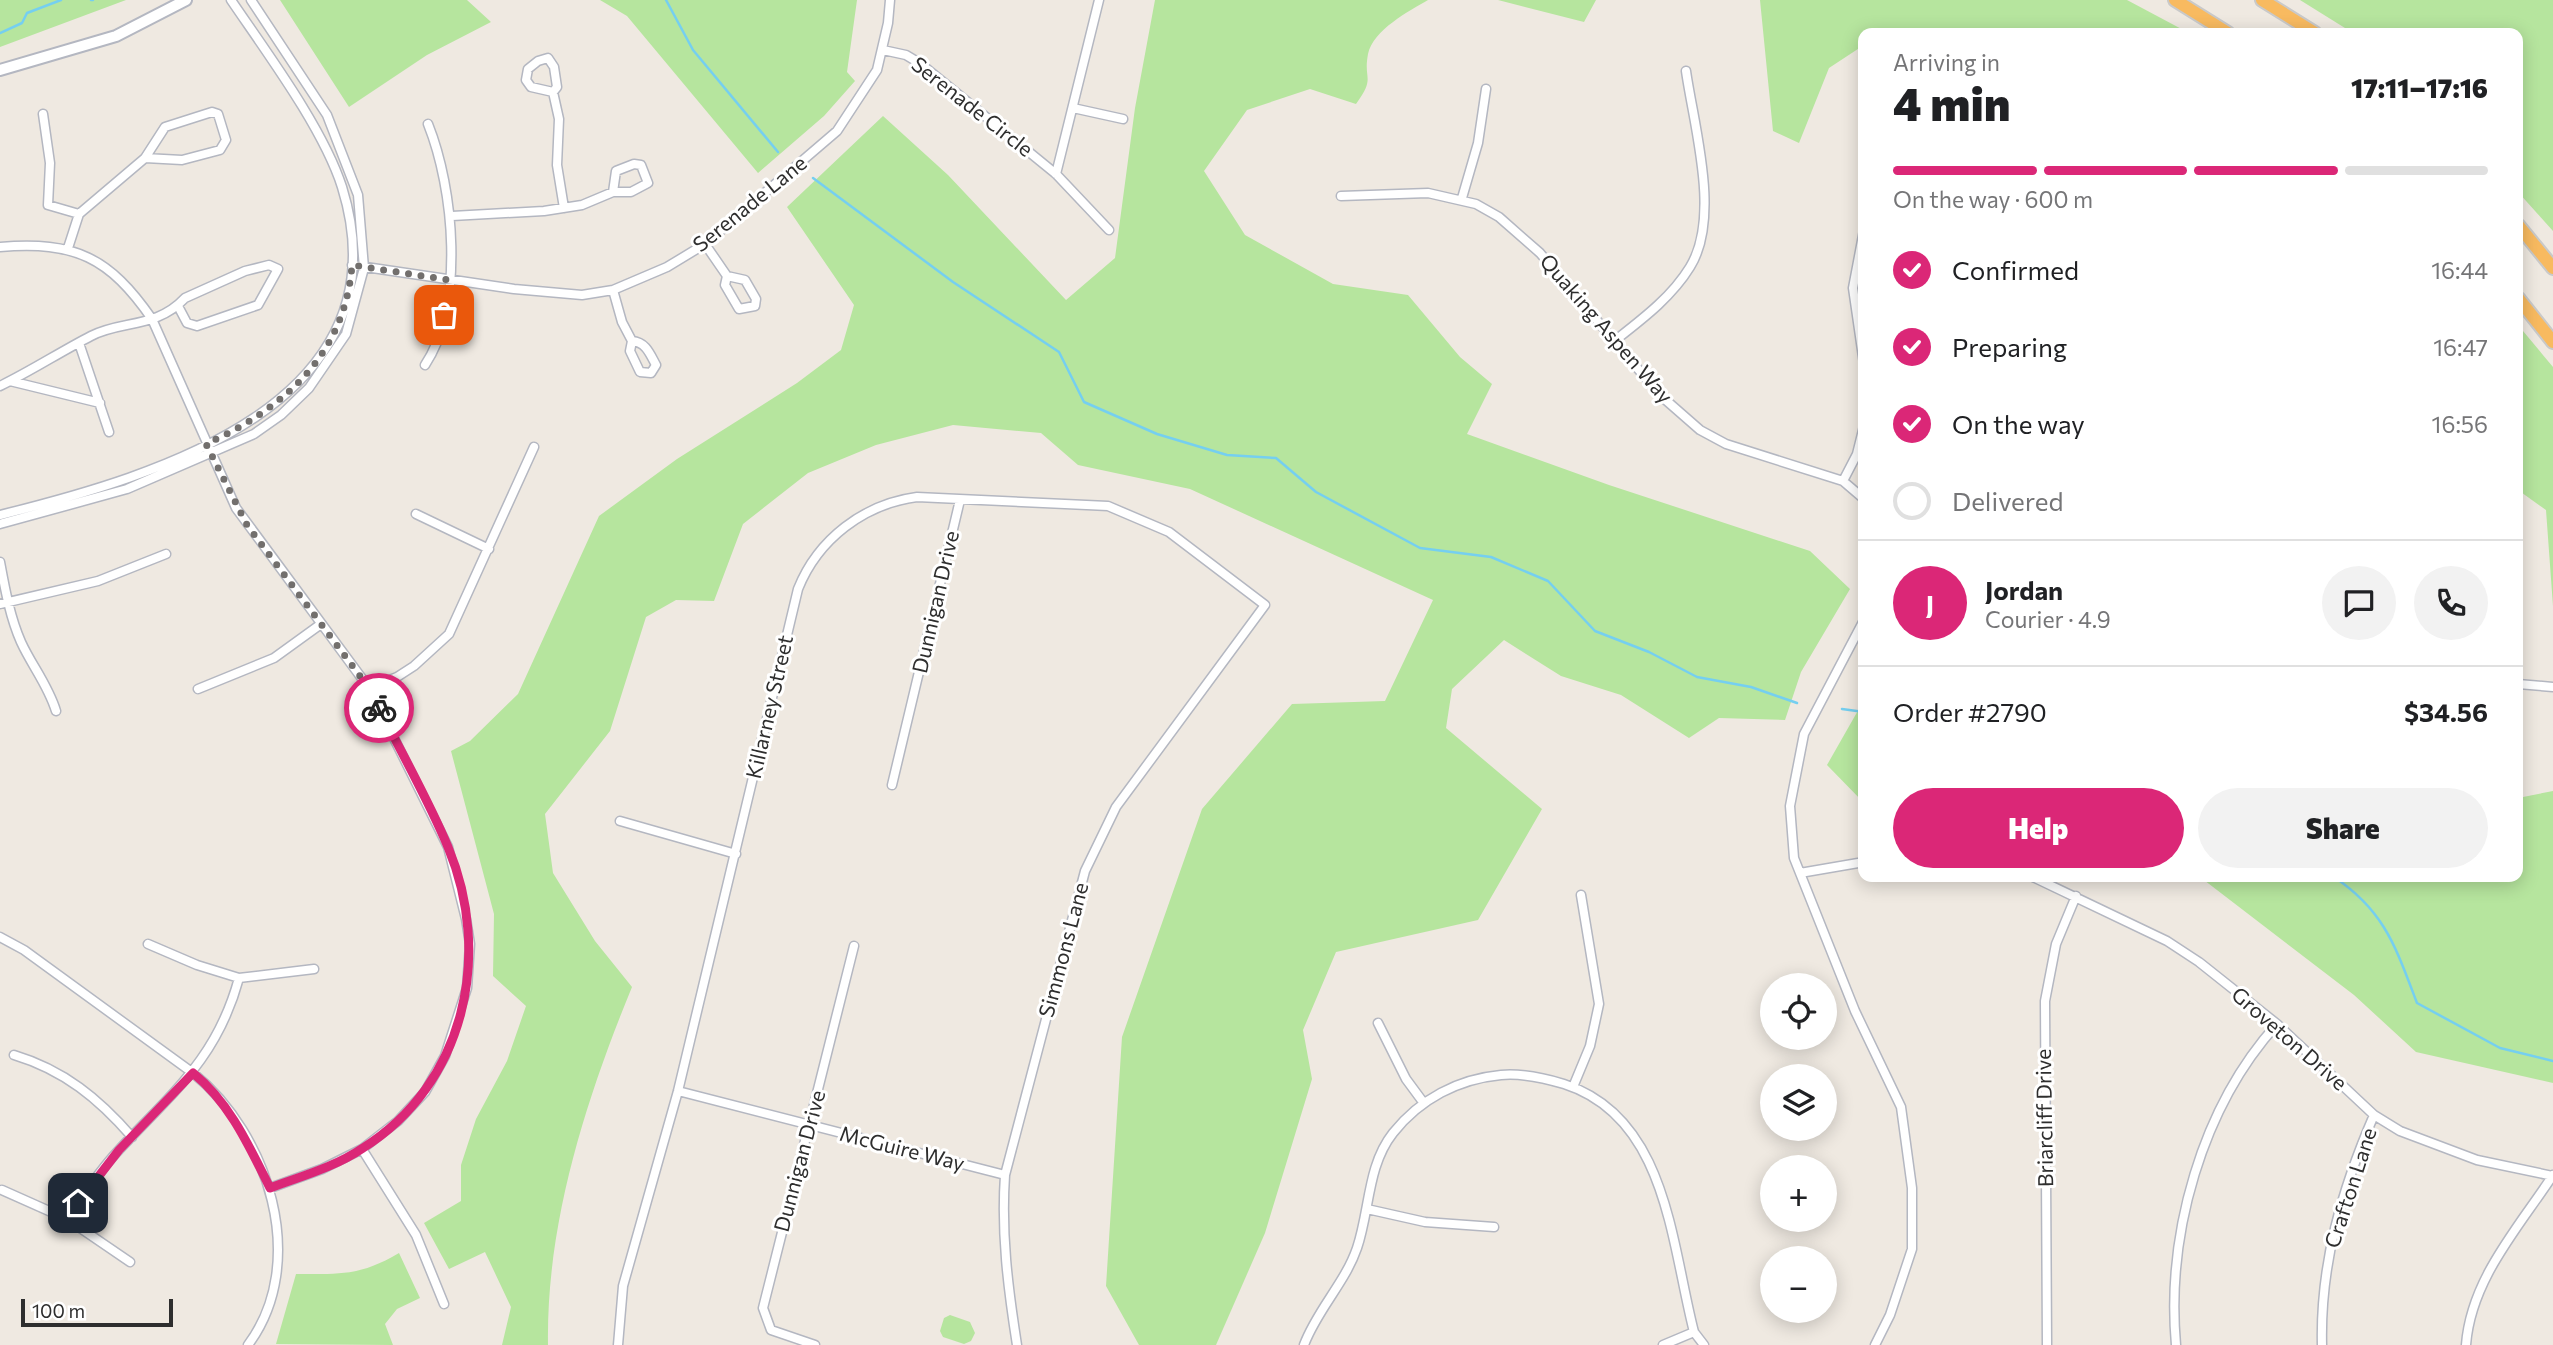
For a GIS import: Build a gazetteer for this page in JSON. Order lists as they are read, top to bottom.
{
  "streets": {
    "street": [
      "Serenade Circle",
      "Serenade Lane",
      "Quaking Aspen Way",
      "Dunnigan Drive",
      "Killarney Street",
      "Simmons Lane",
      "Groveton Drive",
      "Briarcliff Drive",
      "McGuire Way",
      "Crafton Lane"
    ]
  },
  "crossings": [
    ["Serenade Circle", "Serenade Lane"],
    ["Dunnigan Drive", "Killarney Street"],
    ["Dunnigan Drive", "McGuire Way"],
    ["Killarney Street", "Simmons Lane"],
    ["Killarney Street", "McGuire Way"],
    ["Simmons Lane", "McGuire Way"],
    ["Groveton Drive", "Briarcliff Drive"],
    ["Groveton Drive", "Crafton Lane"]
  ],
  "scale_bar": "100 m",
  "page": {
    "heading": ["4 min", "Arriving in", "17:11–17:16"],
    "panel": [
      "Jordan",
      "Courier · 4.9",
      "Order #2790",
      "$34.56"
    ],
    "bar": "On the way · 600 m",
    "list": [
      ["Confirmed", "16:44"],
      ["Preparing", "16:47"],
      ["On the way", "16:56"],
      "Delivered"
    ],
    "round": "J",
    "buttons": ["Help", "Share"],
    "map_buttons": ["+", "−"],
    "scale": "100 m"
  }
}
